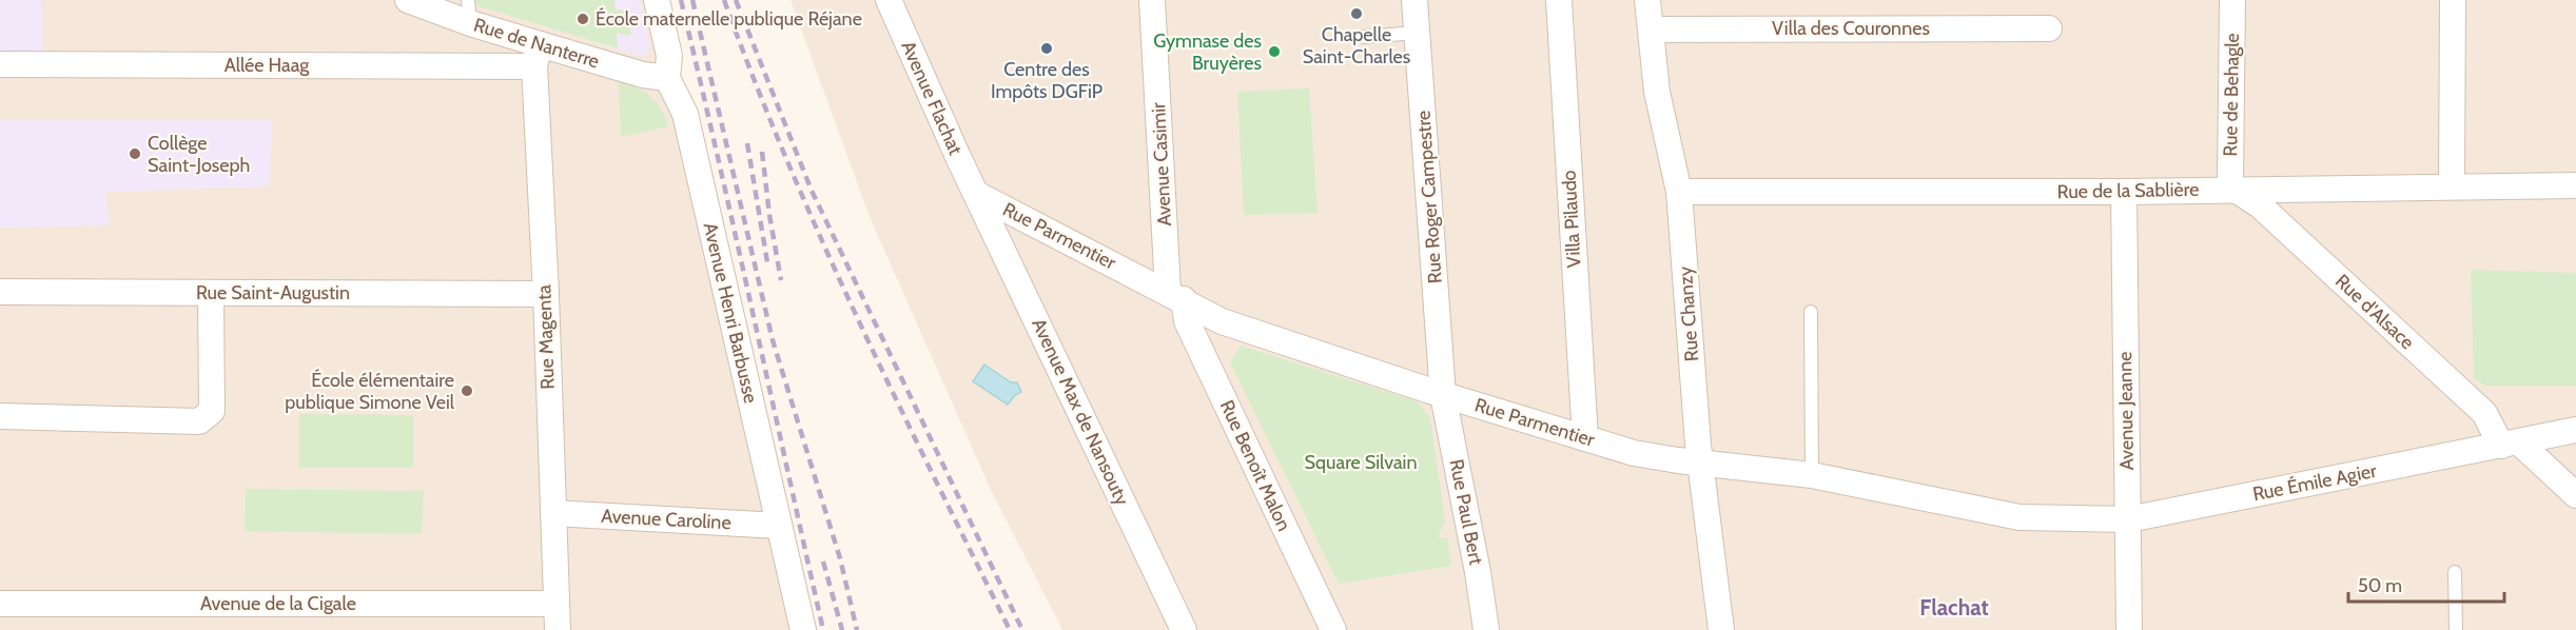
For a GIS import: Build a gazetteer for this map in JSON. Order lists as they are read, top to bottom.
{
  "streets": {
    "street": [
      "Villa des Couronnes",
      "Rue de Nanterre",
      "Allée Haag",
      "Rue de Behagle",
      "Avenue Flachat",
      "Avenue Casimir",
      "Rue de la Sablière",
      "Rue Roger Campestre",
      "Villa Pilaudo",
      "Rue Parmentier",
      "Rue Saint-Augustin",
      "Rue d'Alsace",
      "Avenue Henri Barbusse",
      "Rue Chanzy",
      "Rue Magenta",
      "Avenue Jeanne",
      "Avenue Max de Nansouty",
      "Rue Benoît Malon",
      "Rue Émile Agier",
      "Rue Paul Bert",
      "Avenue Caroline",
      "Avenue de la Cigale"
    ]
  },
  "crossings": [
    ["Villa des Couronnes", "Rue Chanzy"],
    ["Rue de Nanterre", "Allée Haag"],
    ["Rue de Nanterre", "Avenue Henri Barbusse"],
    ["Rue de Nanterre", "Rue Magenta"],
    ["Allée Haag", "Rue Magenta"],
    ["Rue de Behagle", "Rue de la Sablière"],
    ["Rue de Behagle", "Rue d'Alsace"],
    ["Avenue Flachat", "Rue Parmentier"],
    ["Avenue Flachat", "Avenue Max de Nansouty"],
    ["Avenue Casimir", "Rue Parmentier"],
    ["Avenue Casimir", "Rue Benoît Malon"],
    ["Rue de la Sablière", "Rue d'Alsace"],
    ["Rue de la Sablière", "Rue Chanzy"],
    ["Rue de la Sablière", "Avenue Jeanne"],
    ["Rue Roger Campestre", "Rue Parmentier"],
    ["Rue Roger Campestre", "Rue Paul Bert"],
    ["Villa Pilaudo", "Rue Parmentier"],
    ["Rue Parmentier", "Rue Chanzy"],
    ["Rue Parmentier", "Avenue Jeanne"],
    ["Rue Parmentier", "Avenue Max de Nansouty"],
    ["Rue Parmentier", "Rue Benoît Malon"],
    ["Rue Parmentier", "Rue Émile Agier"],
    ["Rue Parmentier", "Rue Paul Bert"],
    ["Rue Saint-Augustin", "Rue Magenta"],
    ["Rue d'Alsace", "Rue Émile Agier"],
    ["Avenue Henri Barbusse", "Avenue Caroline"],
    ["Rue Magenta", "Avenue Caroline"],
    ["Rue Magenta", "Avenue de la Cigale"],
    ["Avenue Jeanne", "Rue Émile Agier"]
  ],
  "districts": ["Flachat"],
  "parks": ["Square Silvain"],
  "places": [
    "Chapelle Saint-Charles",
    "École maternelle publique Réjane",
    "Centre des Impôts DGFiP",
    "Gymnase des Bruyères",
    "Collège Saint-Joseph",
    "École élémentaire publique Simone Veil"
  ],
  "scale_bar": "50 m"
}
